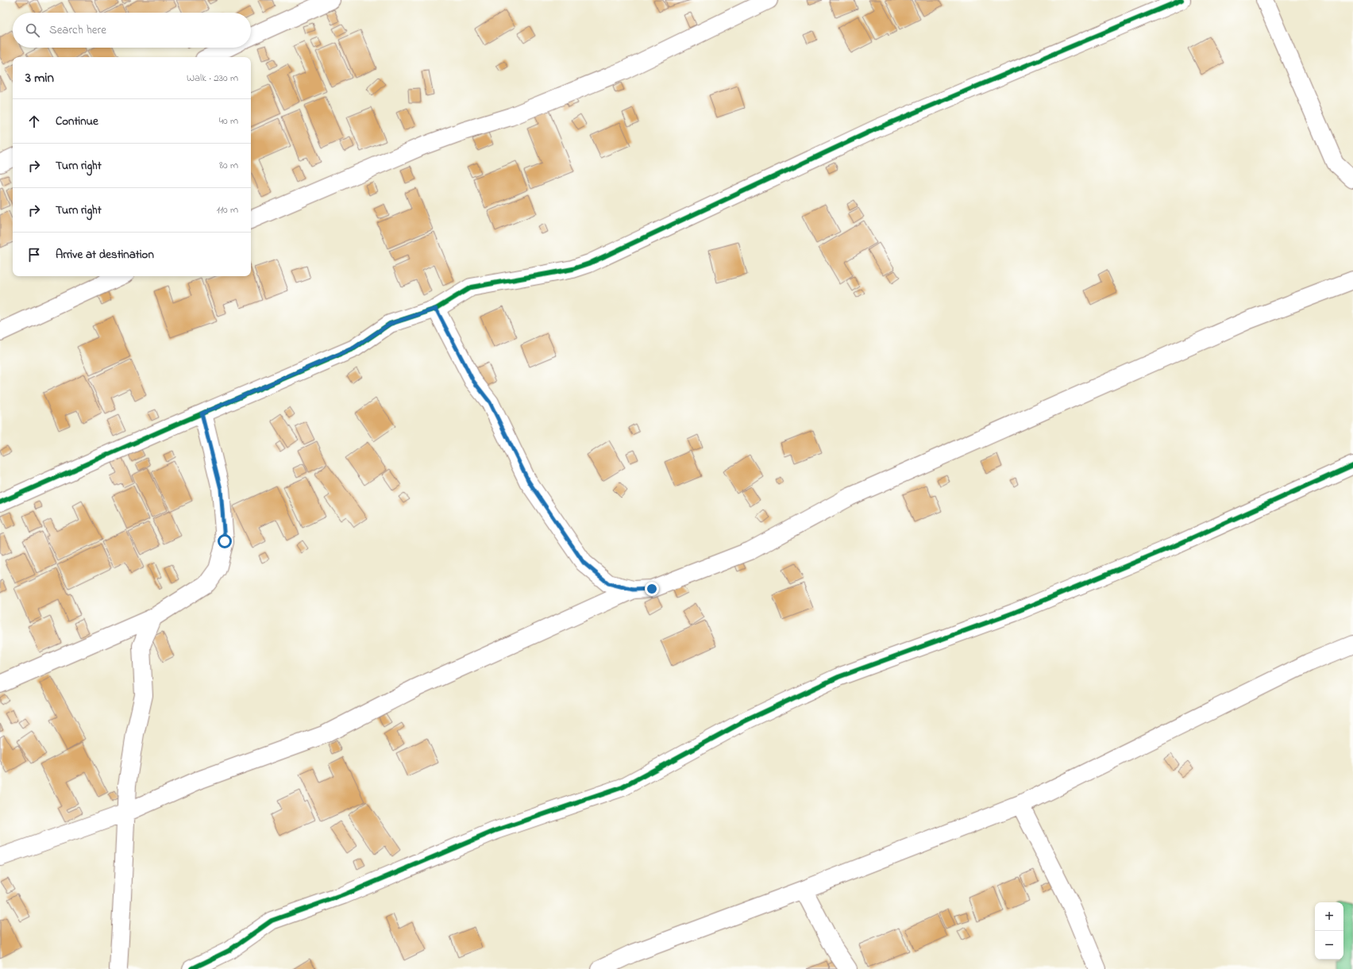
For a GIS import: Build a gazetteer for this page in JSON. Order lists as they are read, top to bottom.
{
  "page": {
    "search": "Search here",
    "heading": ["3 min", "Walk · 230 m"],
    "list": [
      ["Continue", "40 m"],
      ["Turn right", "80 m"],
      ["Turn right", "110 m"],
      "Arrive at destination"
    ],
    "map_buttons": ["+", "−"]
  }
}
